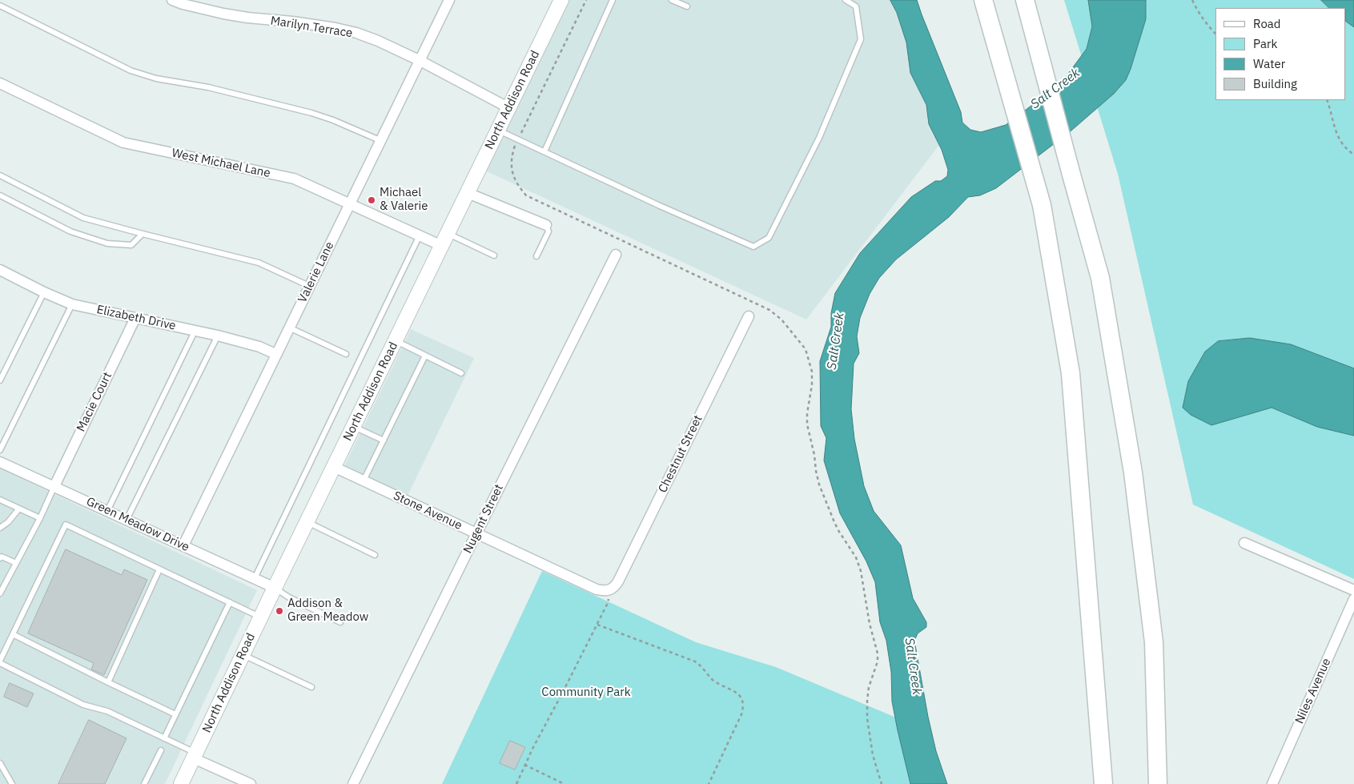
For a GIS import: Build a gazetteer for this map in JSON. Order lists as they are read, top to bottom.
{
  "streets": {
    "street": [
      "Marilyn Terrace",
      "North Addison Road",
      "West Michael Lane",
      "Valerie Lane",
      "Elizabeth Drive",
      "Macie Court",
      "Chestnut Street",
      "Stone Avenue",
      "Nugent Street",
      "Green Meadow Drive",
      "Niles Avenue"
    ]
  },
  "crossings": [
    ["Marilyn Terrace", "North Addison Road"],
    ["Marilyn Terrace", "Valerie Lane"],
    ["North Addison Road", "West Michael Lane"],
    ["North Addison Road", "Stone Avenue"],
    ["North Addison Road", "Green Meadow Drive"],
    ["West Michael Lane", "Valerie Lane"],
    ["Valerie Lane", "Elizabeth Drive"],
    ["Valerie Lane", "Green Meadow Drive"],
    ["Elizabeth Drive", "Macie Court"],
    ["Macie Court", "Green Meadow Drive"],
    ["Chestnut Street", "Stone Avenue"],
    ["Stone Avenue", "Nugent Street"]
  ],
  "water": ["Salt Creek"],
  "parks": ["Community Park"],
  "places": ["Michael & Valerie", "Addison & Green Meadow"],
  "legend": [
    "Road",
    "Park",
    "Water",
    "Building"
  ]
}
